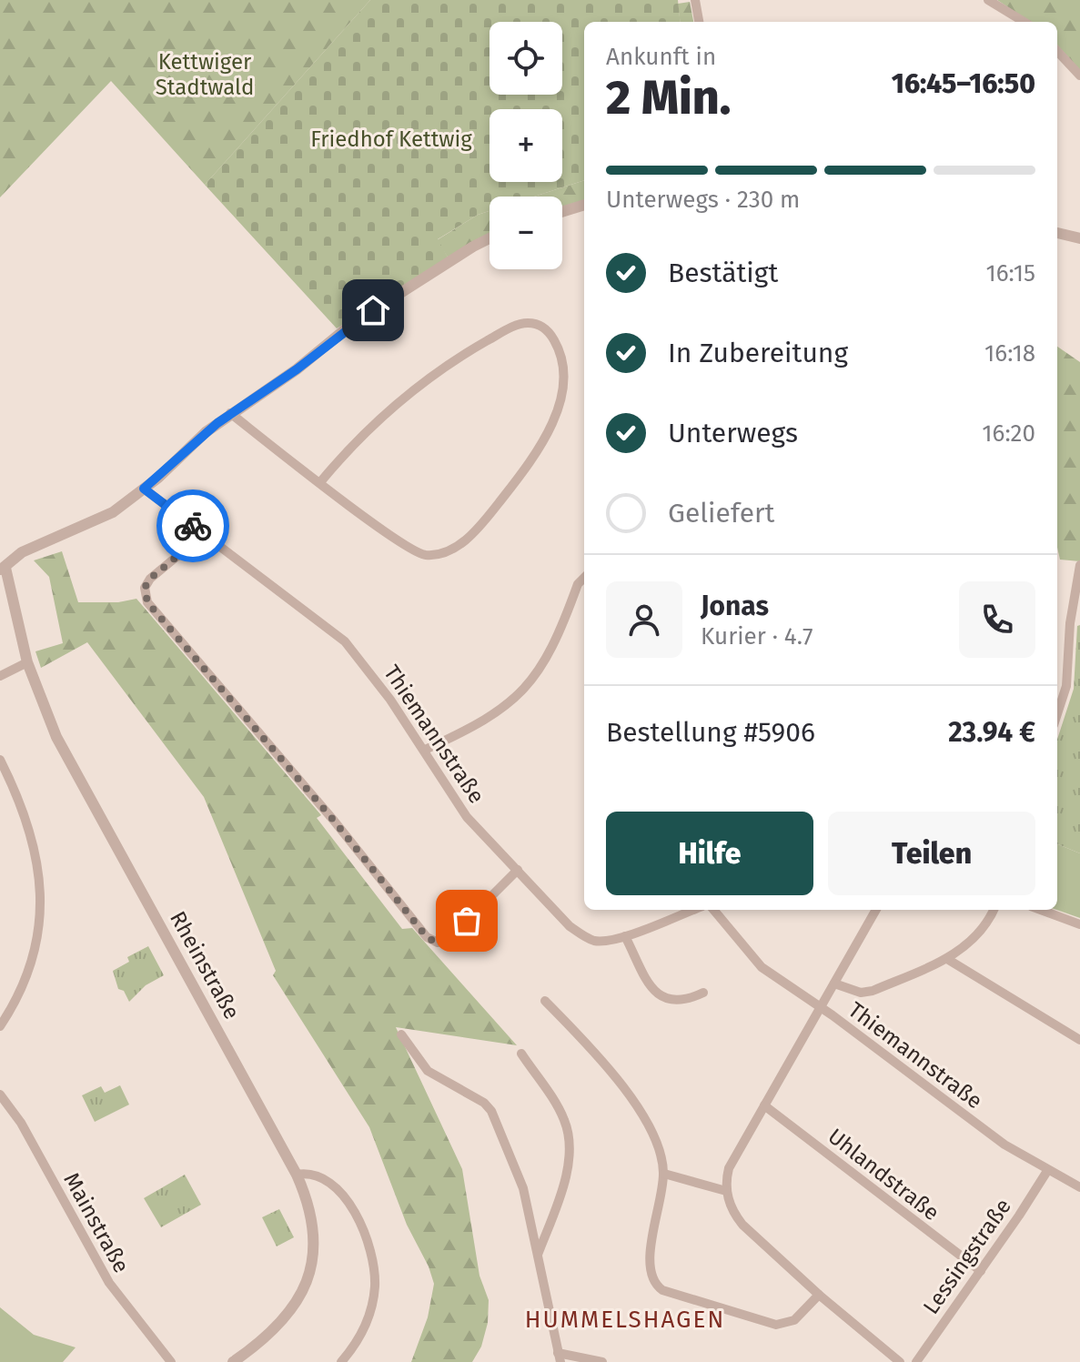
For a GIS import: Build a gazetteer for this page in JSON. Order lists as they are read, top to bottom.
{
  "streets": {
    "street": [
      "Thiemannstraße",
      "Rheinstraße",
      "Uhlandstraße",
      "Mainstraße",
      "Lessingstraße"
    ]
  },
  "crossings": [
    ["Thiemannstraße", "Lessingstraße"],
    ["Uhlandstraße", "Lessingstraße"]
  ],
  "districts": ["HUMMELSHAGEN"],
  "parks": ["Kettwiger Stadtwald", "Friedhof Kettwig"],
  "page": {
    "map_buttons": ["+", "−"],
    "heading": ["2 Min.", "Ankunft in", "16:45–16:50"],
    "panel": [
      "Jonas",
      "Kurier · 4.7",
      "Bestellung #5906",
      "23.94 €"
    ],
    "bar": "Unterwegs · 230 m",
    "list": [
      ["Bestätigt", "16:15"],
      ["In Zubereitung", "16:18"],
      ["Unterwegs", "16:20"],
      "Geliefert"
    ],
    "buttons": ["Hilfe", "Teilen"]
  }
}
